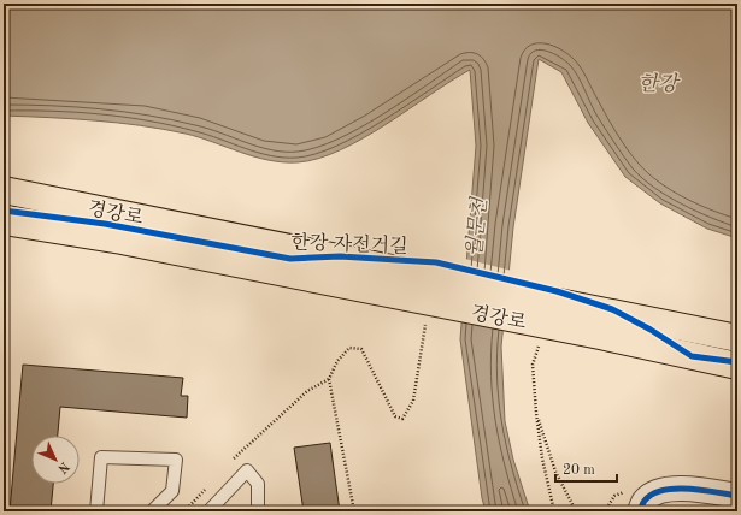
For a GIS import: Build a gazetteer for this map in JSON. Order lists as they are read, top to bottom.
{
  "streets": {
    "main road": ["경강로"],
    "cycle path": ["한강 자전거길"]
  },
  "water": ["한강", "월문천"],
  "scale_bar": "20 m",
  "north": "bottom right"
}
